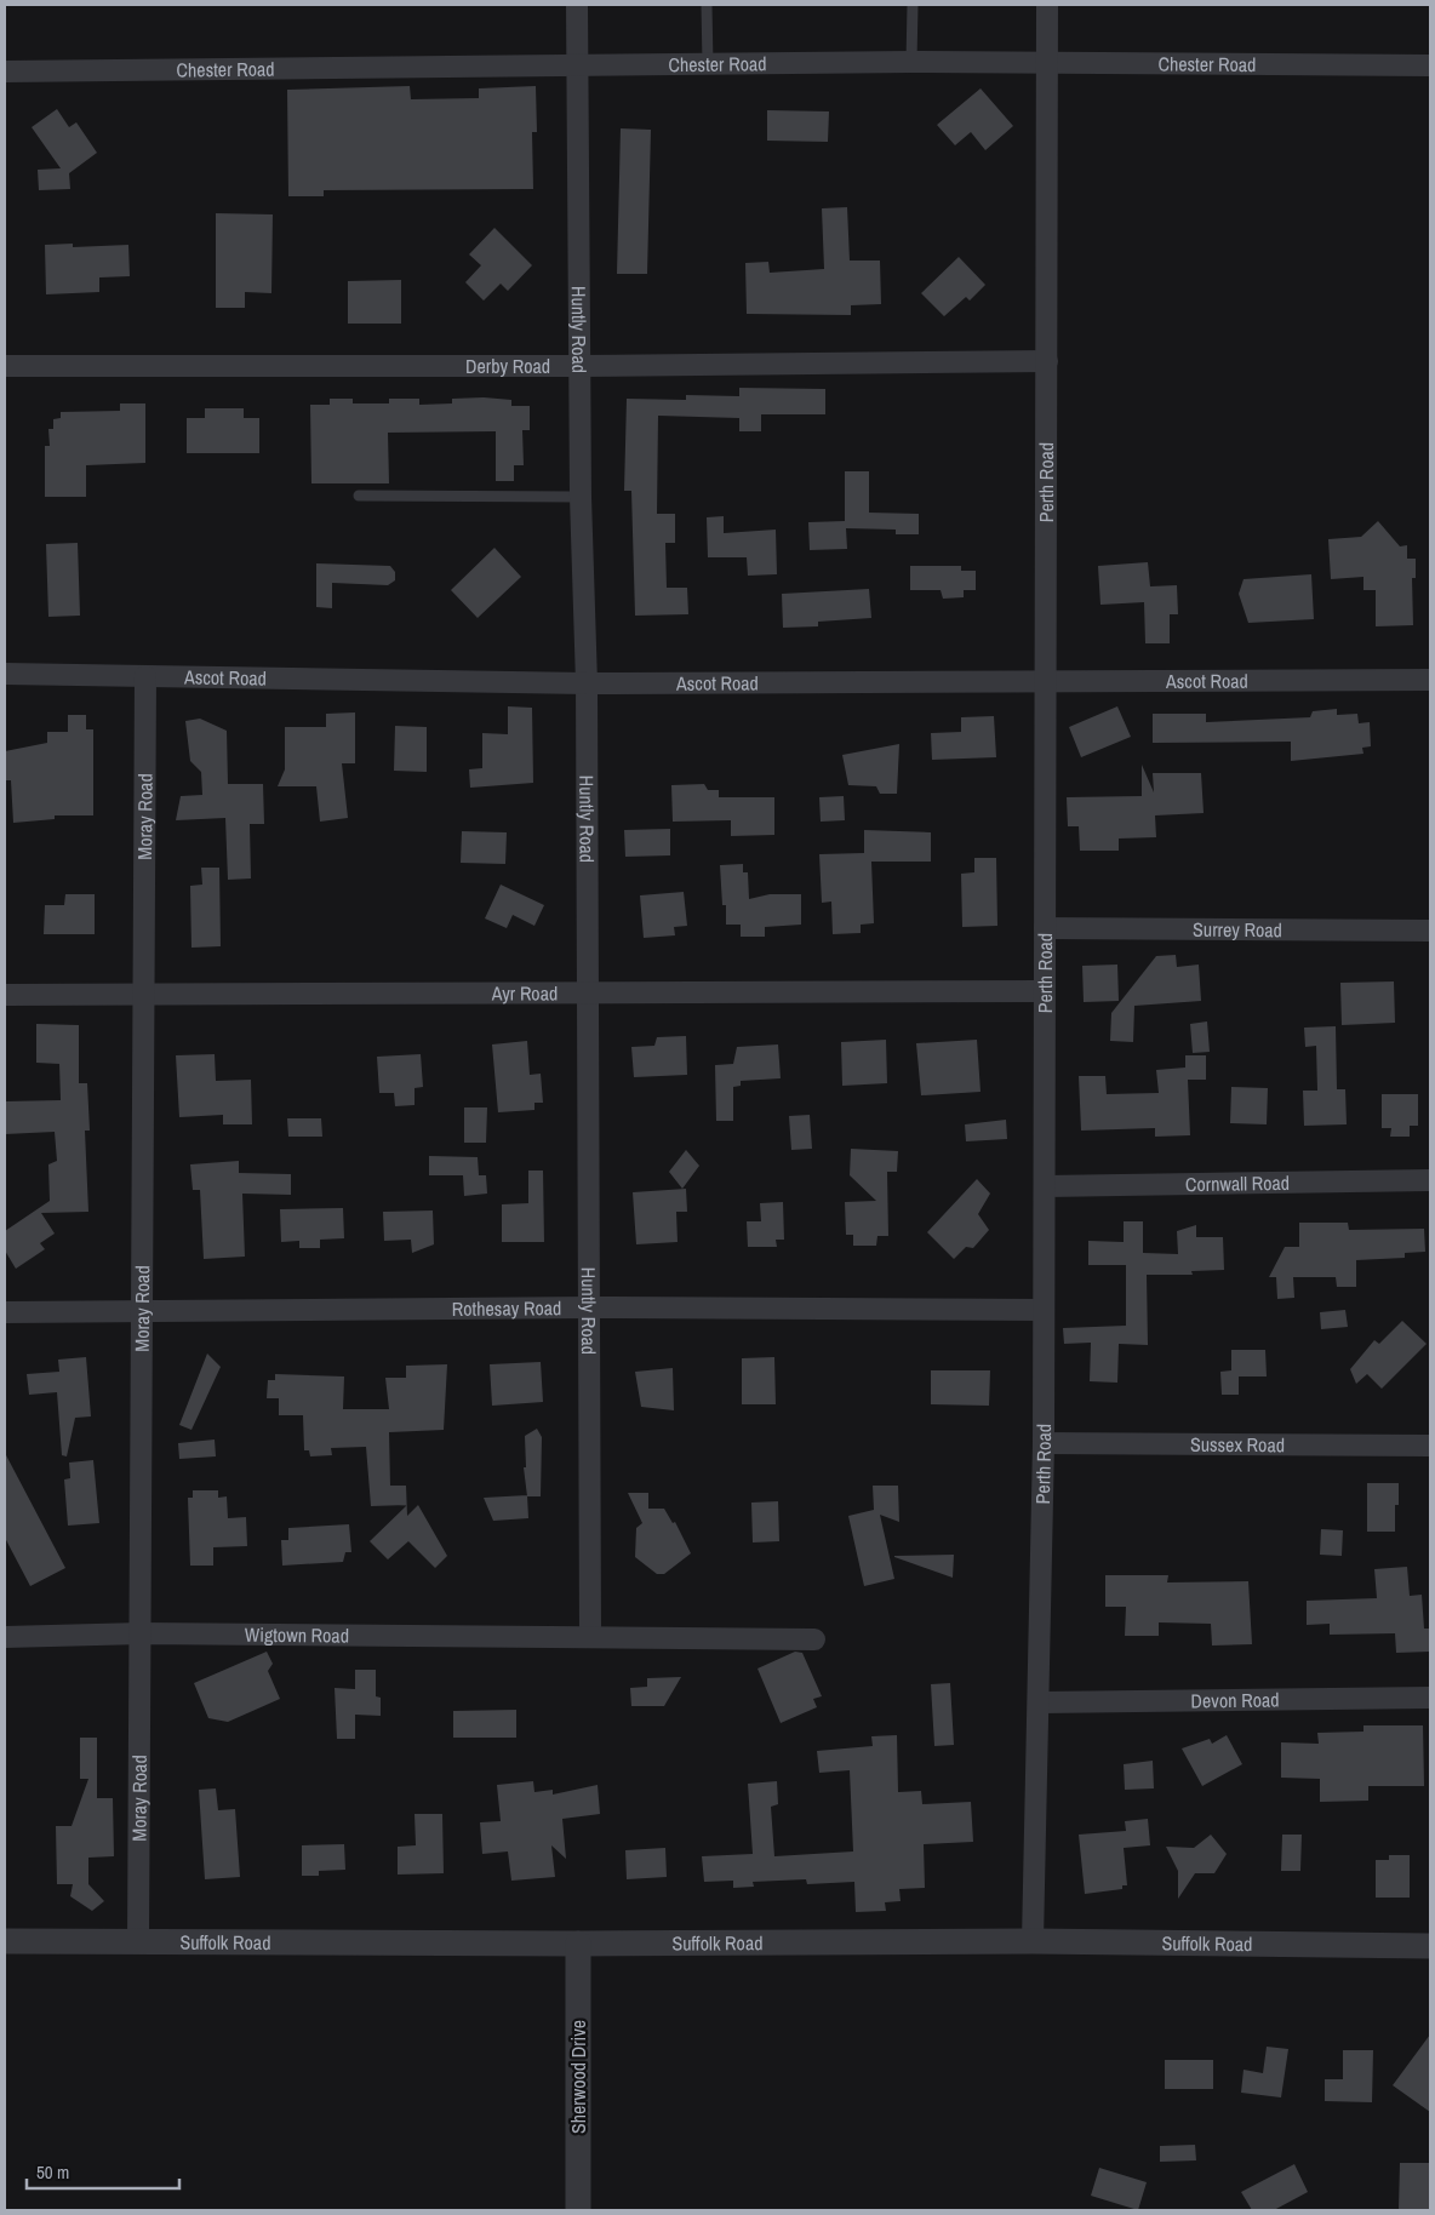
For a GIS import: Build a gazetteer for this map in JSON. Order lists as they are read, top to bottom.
{
  "streets": {
    "street": [
      "Chester Road",
      "Huntly Road",
      "Derby Road",
      "Perth Road",
      "Ascot Road",
      "Moray Road",
      "Surrey Road",
      "Ayr Road",
      "Cornwall Road",
      "Rothesay Road",
      "Sussex Road",
      "Wigtown Road",
      "Devon Road",
      "Suffolk Road",
      "Sherwood Drive"
    ]
  },
  "crossings": [
    ["Chester Road", "Huntly Road"],
    ["Chester Road", "Perth Road"],
    ["Huntly Road", "Derby Road"],
    ["Huntly Road", "Ascot Road"],
    ["Huntly Road", "Ayr Road"],
    ["Huntly Road", "Rothesay Road"],
    ["Huntly Road", "Wigtown Road"],
    ["Derby Road", "Perth Road"],
    ["Perth Road", "Ascot Road"],
    ["Perth Road", "Surrey Road"],
    ["Perth Road", "Ayr Road"],
    ["Perth Road", "Cornwall Road"],
    ["Perth Road", "Rothesay Road"],
    ["Perth Road", "Sussex Road"],
    ["Perth Road", "Devon Road"],
    ["Perth Road", "Suffolk Road"],
    ["Ascot Road", "Moray Road"],
    ["Moray Road", "Ayr Road"],
    ["Moray Road", "Rothesay Road"],
    ["Moray Road", "Wigtown Road"],
    ["Moray Road", "Suffolk Road"],
    ["Suffolk Road", "Sherwood Drive"]
  ],
  "scale_bar": "50 m"
}
